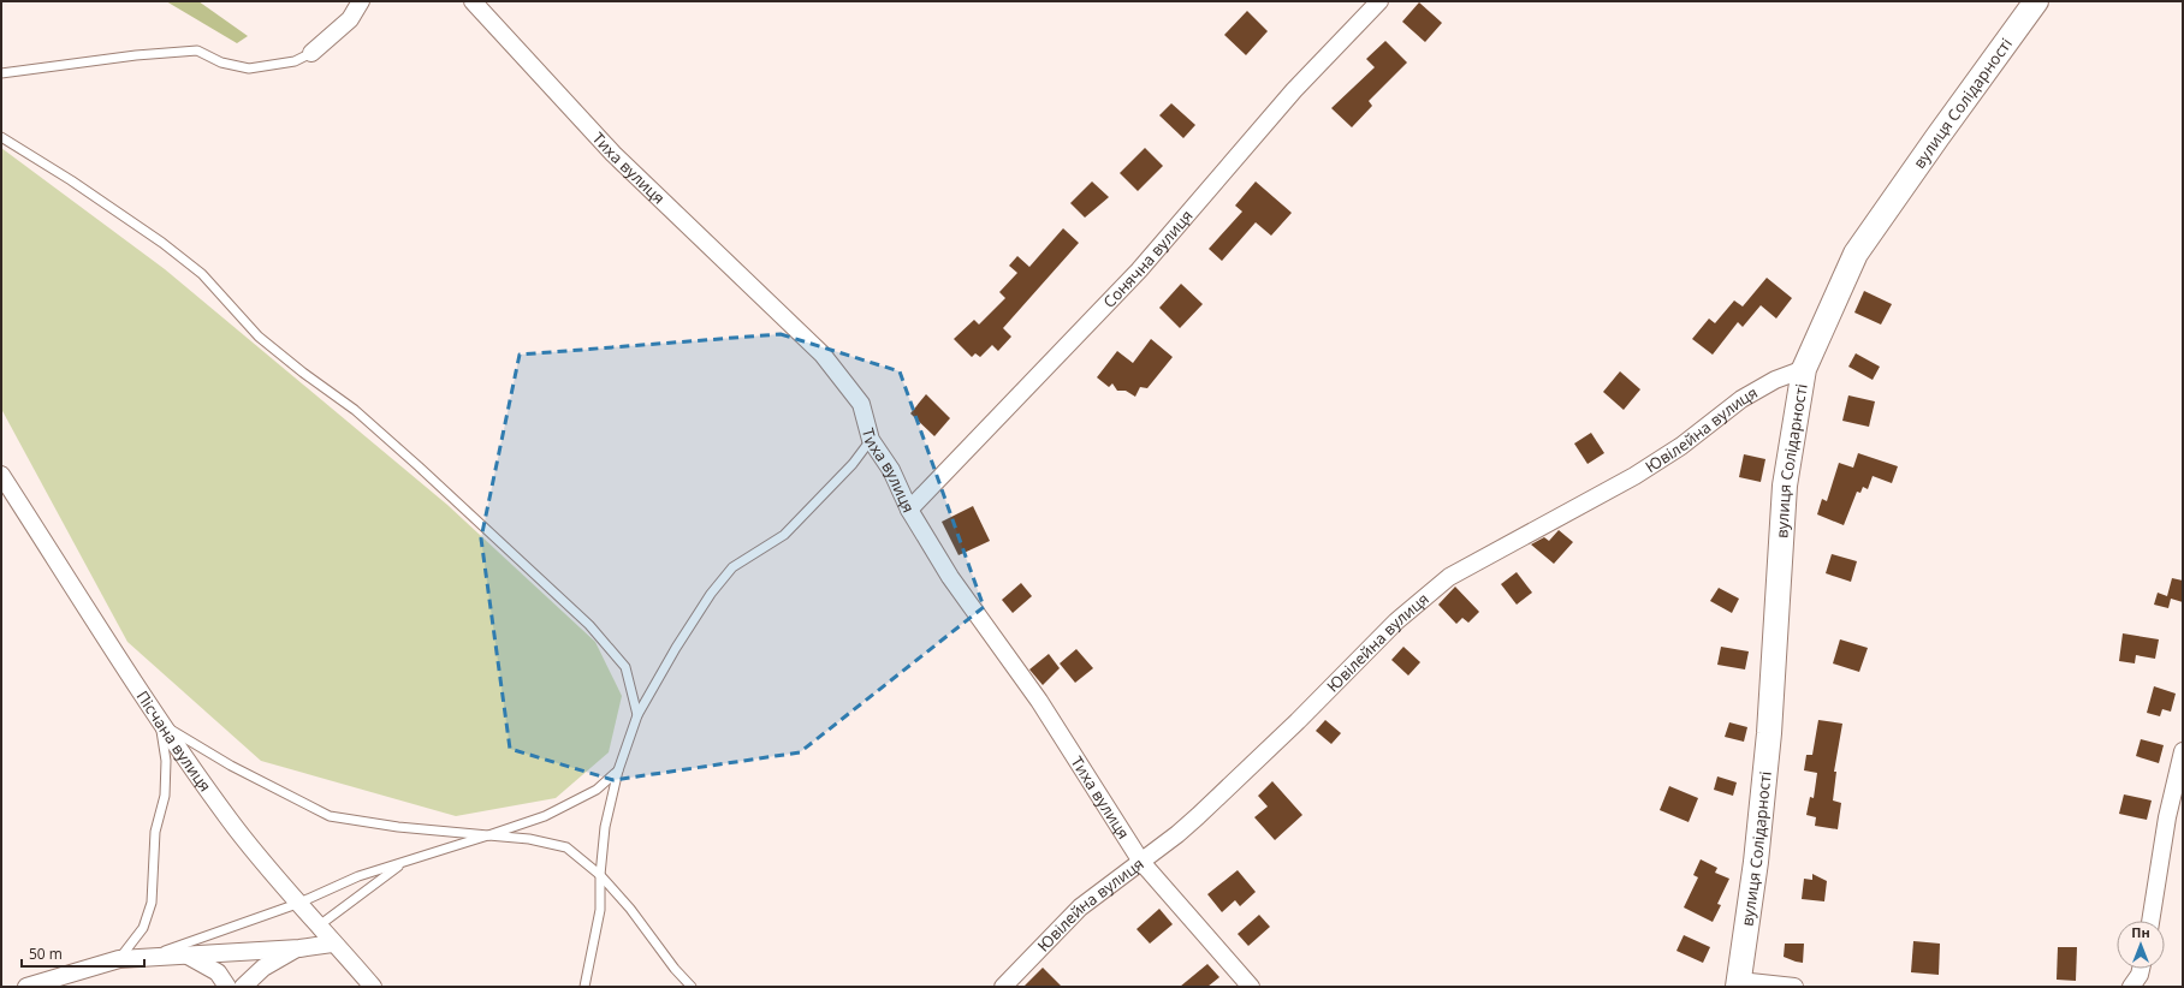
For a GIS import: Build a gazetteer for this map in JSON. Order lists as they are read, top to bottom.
{
  "streets": {
    "main road": ["вулиця Солідарності"],
    "street": [
      "Тиха вулиця",
      "Сонячна вулиця",
      "Ювілейна вулиця",
      "Пісчана вулиця"
    ]
  },
  "crossings": [
    ["вулиця Солідарності", "Ювілейна вулиця"],
    ["Тиха вулиця", "Сонячна вулиця"],
    ["Тиха вулиця", "Ювілейна вулиця"]
  ],
  "scale_bar": "50 m",
  "north": "top"
}
